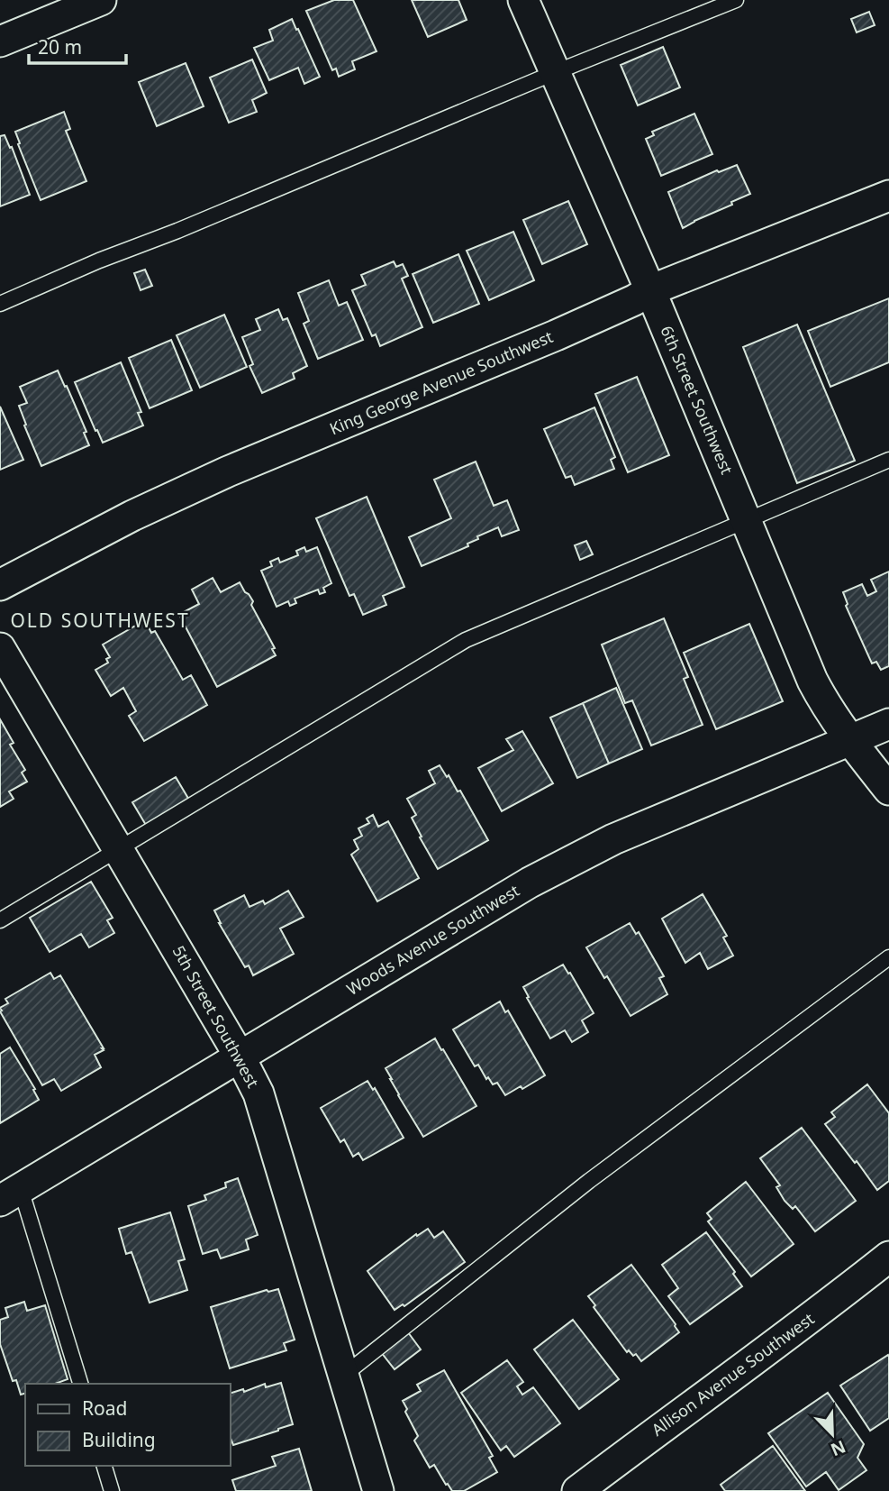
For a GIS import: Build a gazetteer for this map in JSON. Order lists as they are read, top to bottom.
{
  "streets": {
    "street": [
      "King George Avenue Southwest",
      "6th Street Southwest",
      "Woods Avenue Southwest",
      "5th Street Southwest",
      "Allison Avenue Southwest"
    ]
  },
  "crossings": [
    ["King George Avenue Southwest", "6th Street Southwest"],
    ["6th Street Southwest", "Woods Avenue Southwest"],
    ["Woods Avenue Southwest", "5th Street Southwest"]
  ],
  "districts": ["OLD SOUTHWEST"],
  "legend": ["Road", "Building"],
  "scale_bar": "20 m",
  "north": "bottom right"
}
